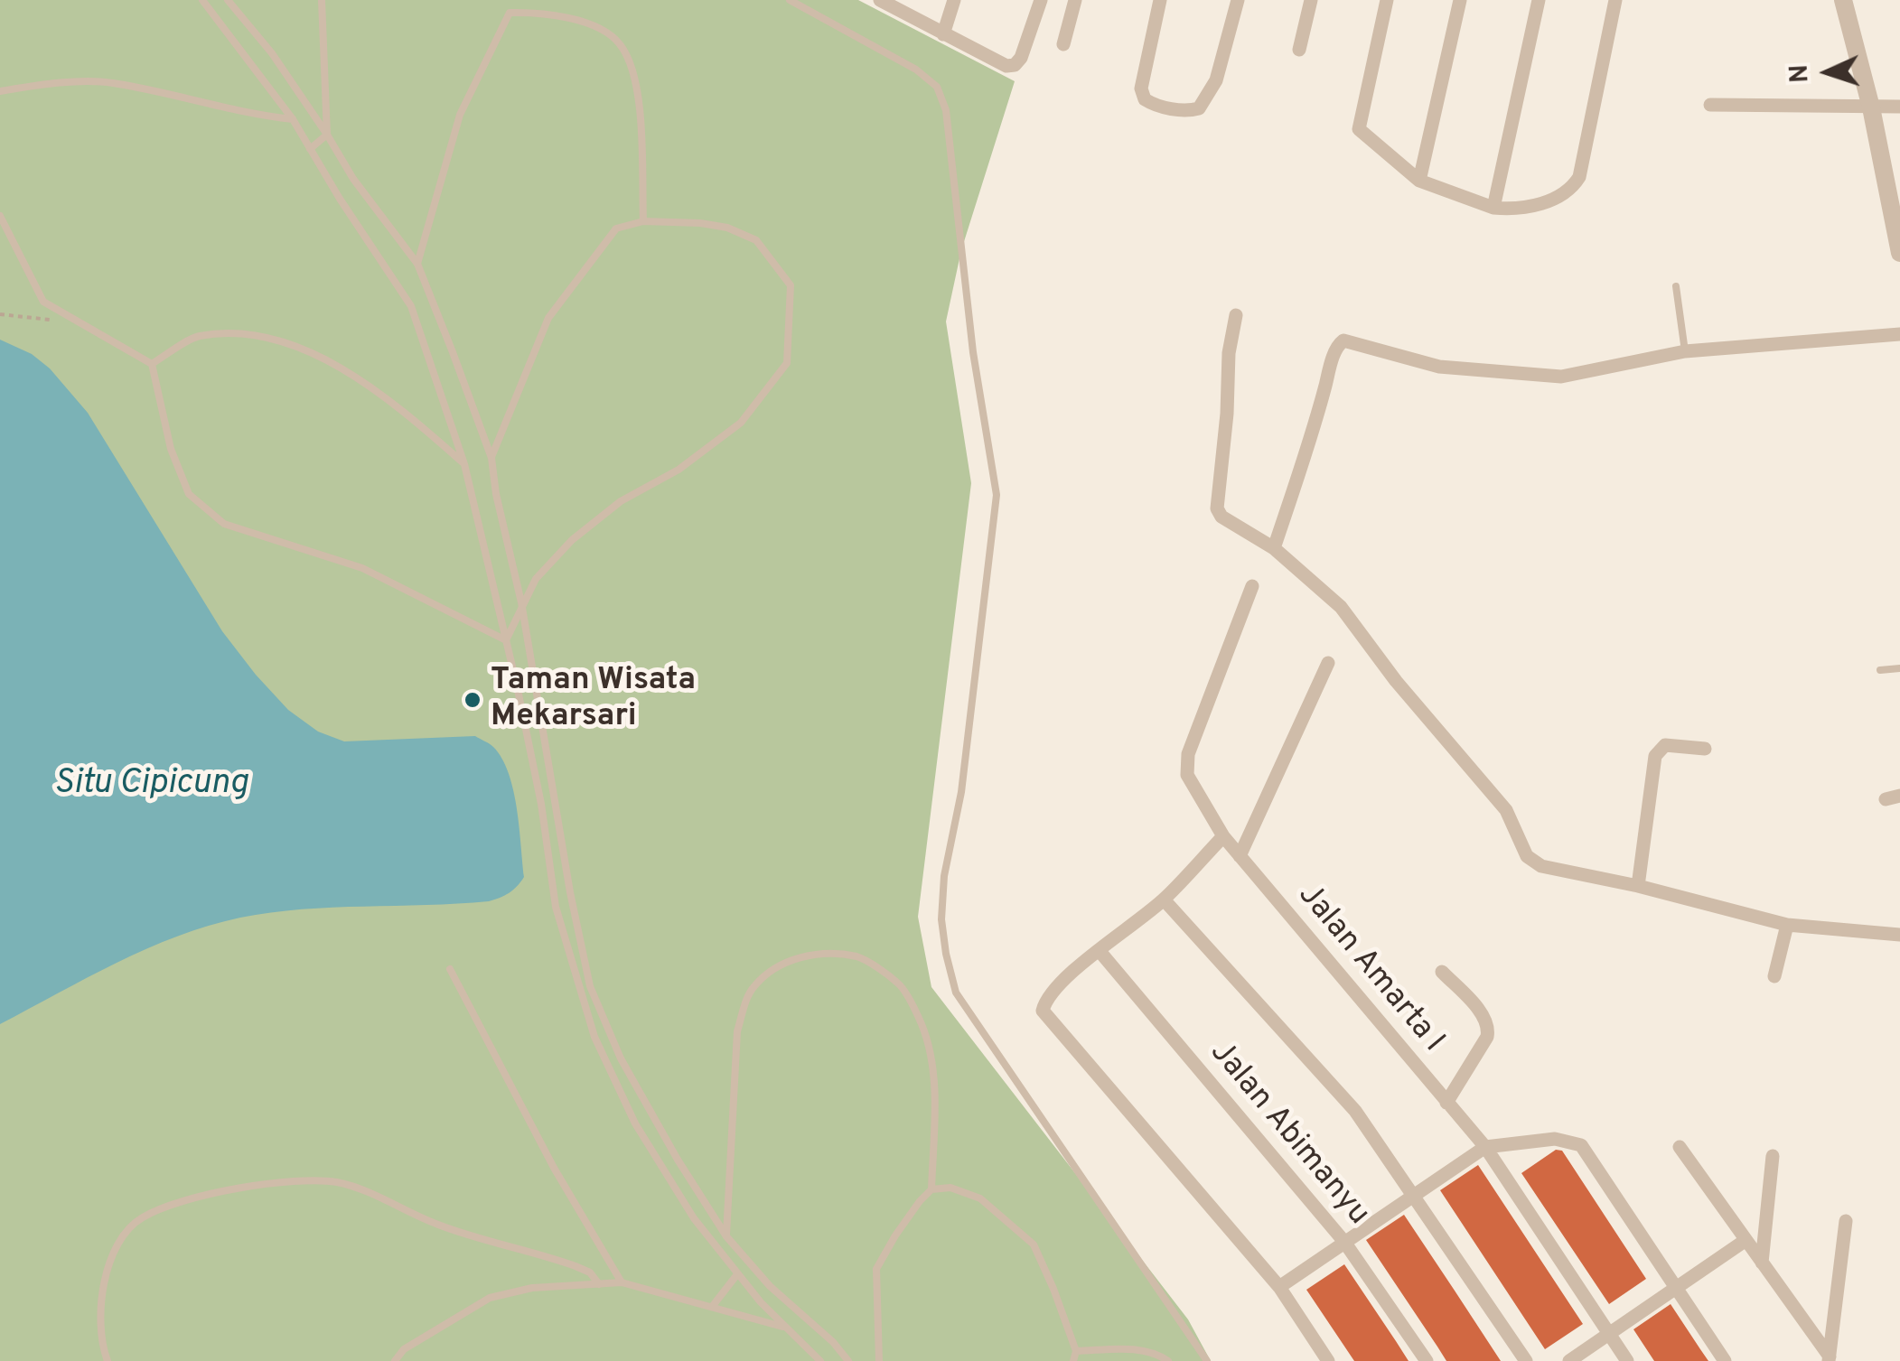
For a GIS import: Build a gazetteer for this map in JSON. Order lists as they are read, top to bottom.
{
  "streets": {
    "street": ["Jalan Amarta I", "Jalan Abimanyu"]
  },
  "water": ["Situ Cipicung"],
  "places": ["Taman Wisata Mekarsari"],
  "north": "left"
}
